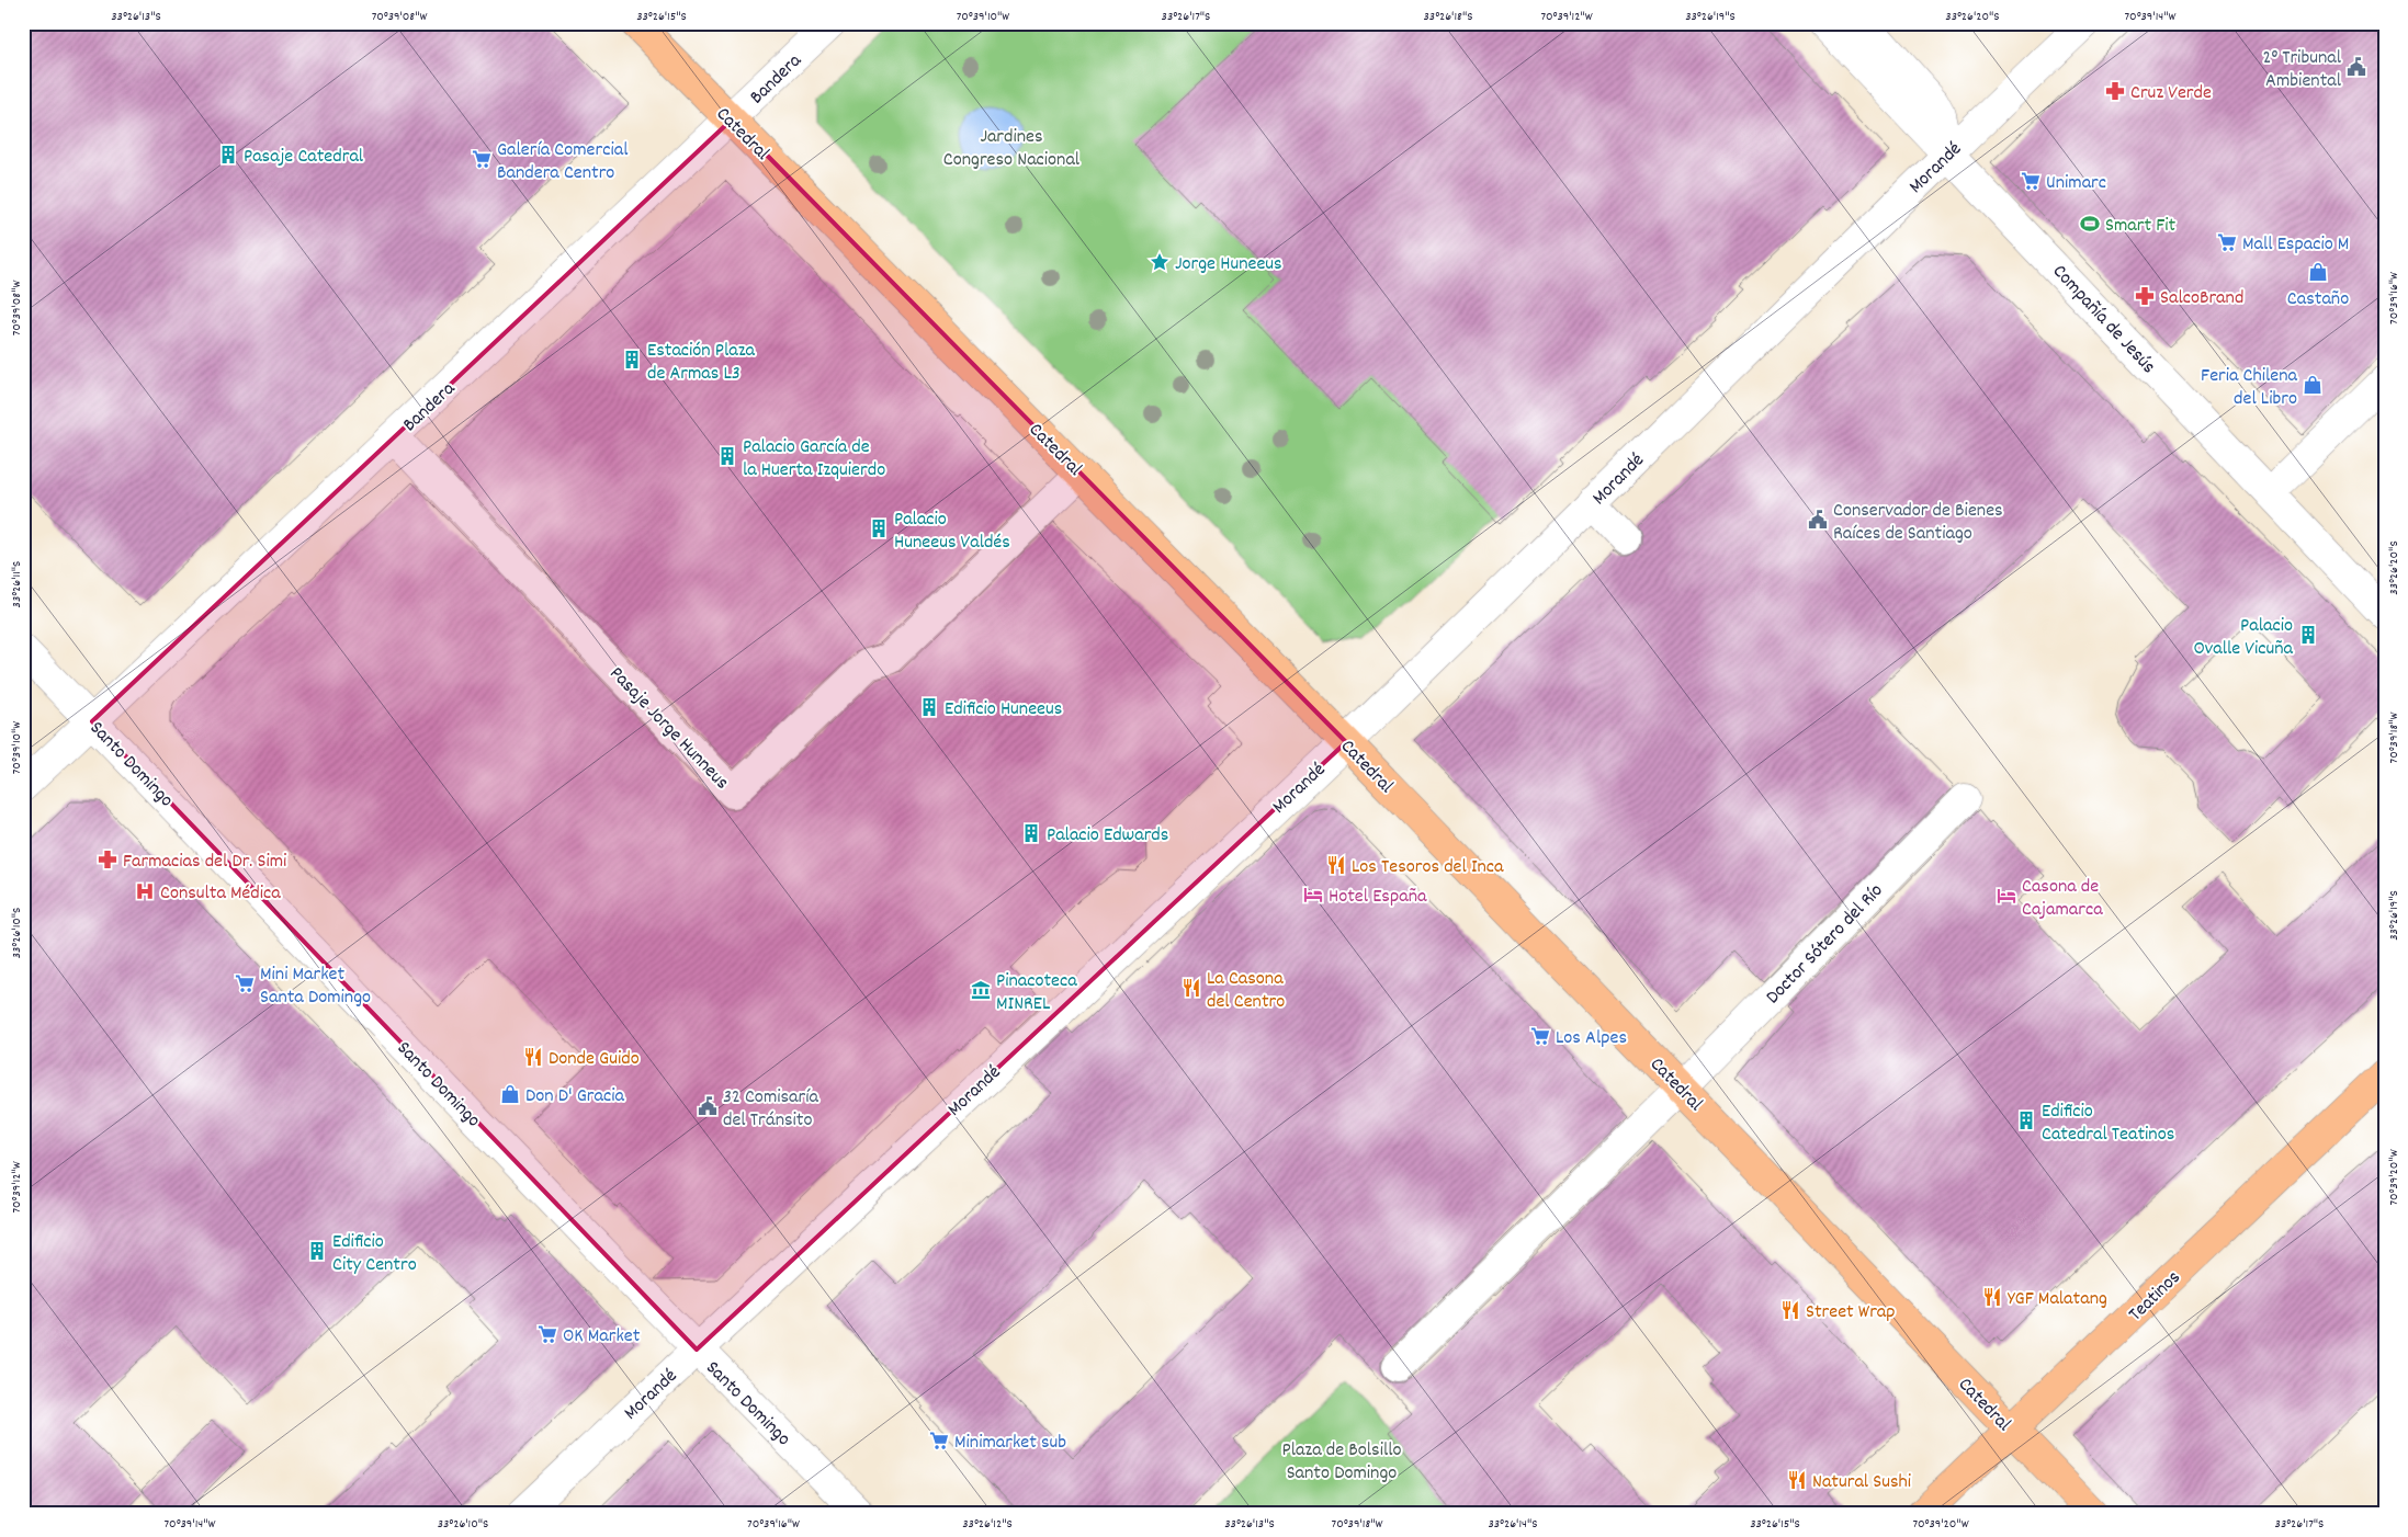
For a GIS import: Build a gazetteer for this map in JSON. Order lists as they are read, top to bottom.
{
  "streets": {
    "main road": ["Catedral", "Teatinos"],
    "street": [
      "Bandera",
      "Morandé",
      "Compañía de Jesús",
      "Pasaje Jorge Hunneus",
      "Santo Domingo",
      "Doctor Sótero del Río"
    ]
  },
  "crossings": [
    ["Bandera", "Catedral"],
    ["Bandera", "Pasaje Jorge Hunneus"],
    ["Bandera", "Santo Domingo"],
    ["Catedral", "Morandé"],
    ["Catedral", "Pasaje Jorge Hunneus"],
    ["Catedral", "Doctor Sótero del Río"],
    ["Catedral", "Teatinos"],
    ["Morandé", "Compañía de Jesús"],
    ["Morandé", "Santo Domingo"]
  ],
  "parks": ["Jardines Congreso Nacional", "Plaza de Bolsillo Santo Domingo"],
  "places": {
    "public building": ["2° Tribunal Ambiental", "Conservador de Bienes Raíces de Santiago", "32 Comisaría del Tránsito"],
    "pharmacy": ["Cruz Verde", "SalcoBrand", "Farmacias del Dr. Simi"],
    "building": [
      "Pasaje Catedral",
      "Estación Plaza de Armas L3",
      "Palacio García de la Huerta Izquierdo",
      "Palacio Huneeus Valdés",
      "Palacio Ovalle Vicuña",
      "Edificio Huneeus",
      "Palacio Edwards",
      "Edificio Catedral Teatinos",
      "Edificio City Centro"
    ],
    "supermarket": [
      "Galería Comercial Bandera Centro",
      "Unimarc",
      "Mall Espacio M",
      "Mini Market Santa Domingo",
      "Los Alpes",
      "OK Market",
      "Minimarket sub"
    ],
    "sports": ["Smart Fit"],
    "place": ["Jorge Huneeus"],
    "shop": ["Castaño", "Feria Chilena del Libro", "Don D' Gracia"],
    "restaurant": [
      "Los Tesoros del Inca",
      "La Casona del Centro",
      "Donde Guido",
      "YGF Malatang",
      "Street Wrap",
      "Natural Sushi"
    ],
    "hospital": ["Consulta Médica"],
    "hotel": ["Hotel España", "Casona de Cajamarca"],
    "museum": ["Pinacoteca MINREL"]
  },
  "coordinates": [
    "33°26'13\"S",
    "70°39'08\"W",
    "33°26'15\"S",
    "70°39'10\"W",
    "33°26'17\"S",
    "33°26'18\"S",
    "70°39'12\"W",
    "33°26'19\"S",
    "33°26'20\"S",
    "70°39'14\"W",
    "70°39'16\"W",
    "33°26'11\"S",
    "70°39'18\"W",
    "33°26'10\"S",
    "70°39'20\"W",
    "33°26'12\"S",
    "33°26'14\"S"
  ]
}
